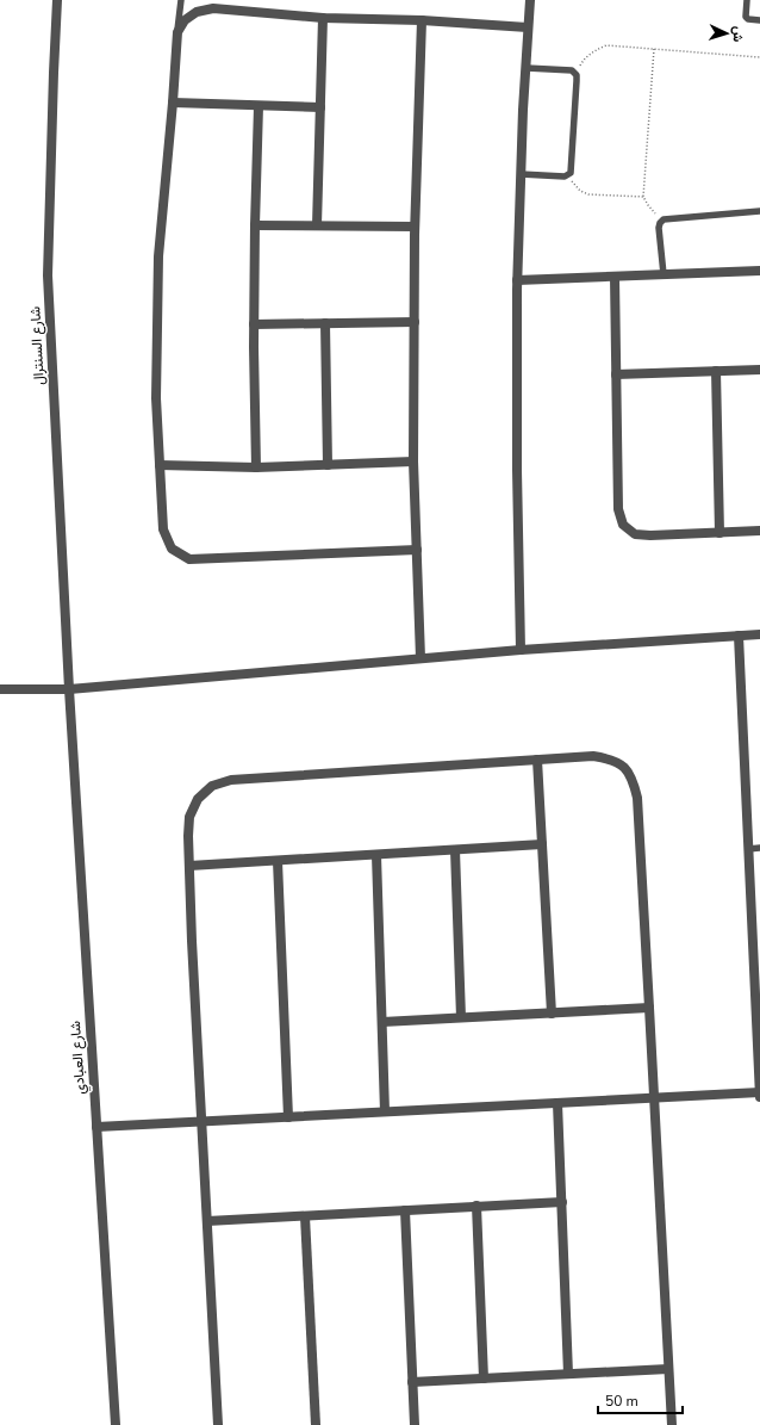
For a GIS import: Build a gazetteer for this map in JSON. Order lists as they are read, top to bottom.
{
  "streets": {
    "street": ["شارع السنترال", "شارع العبادي"]
  },
  "crossings": [
    ["شارع السنترال", "شارع العبادي"]
  ],
  "scale_bar": "50 m",
  "north": "right"
}
